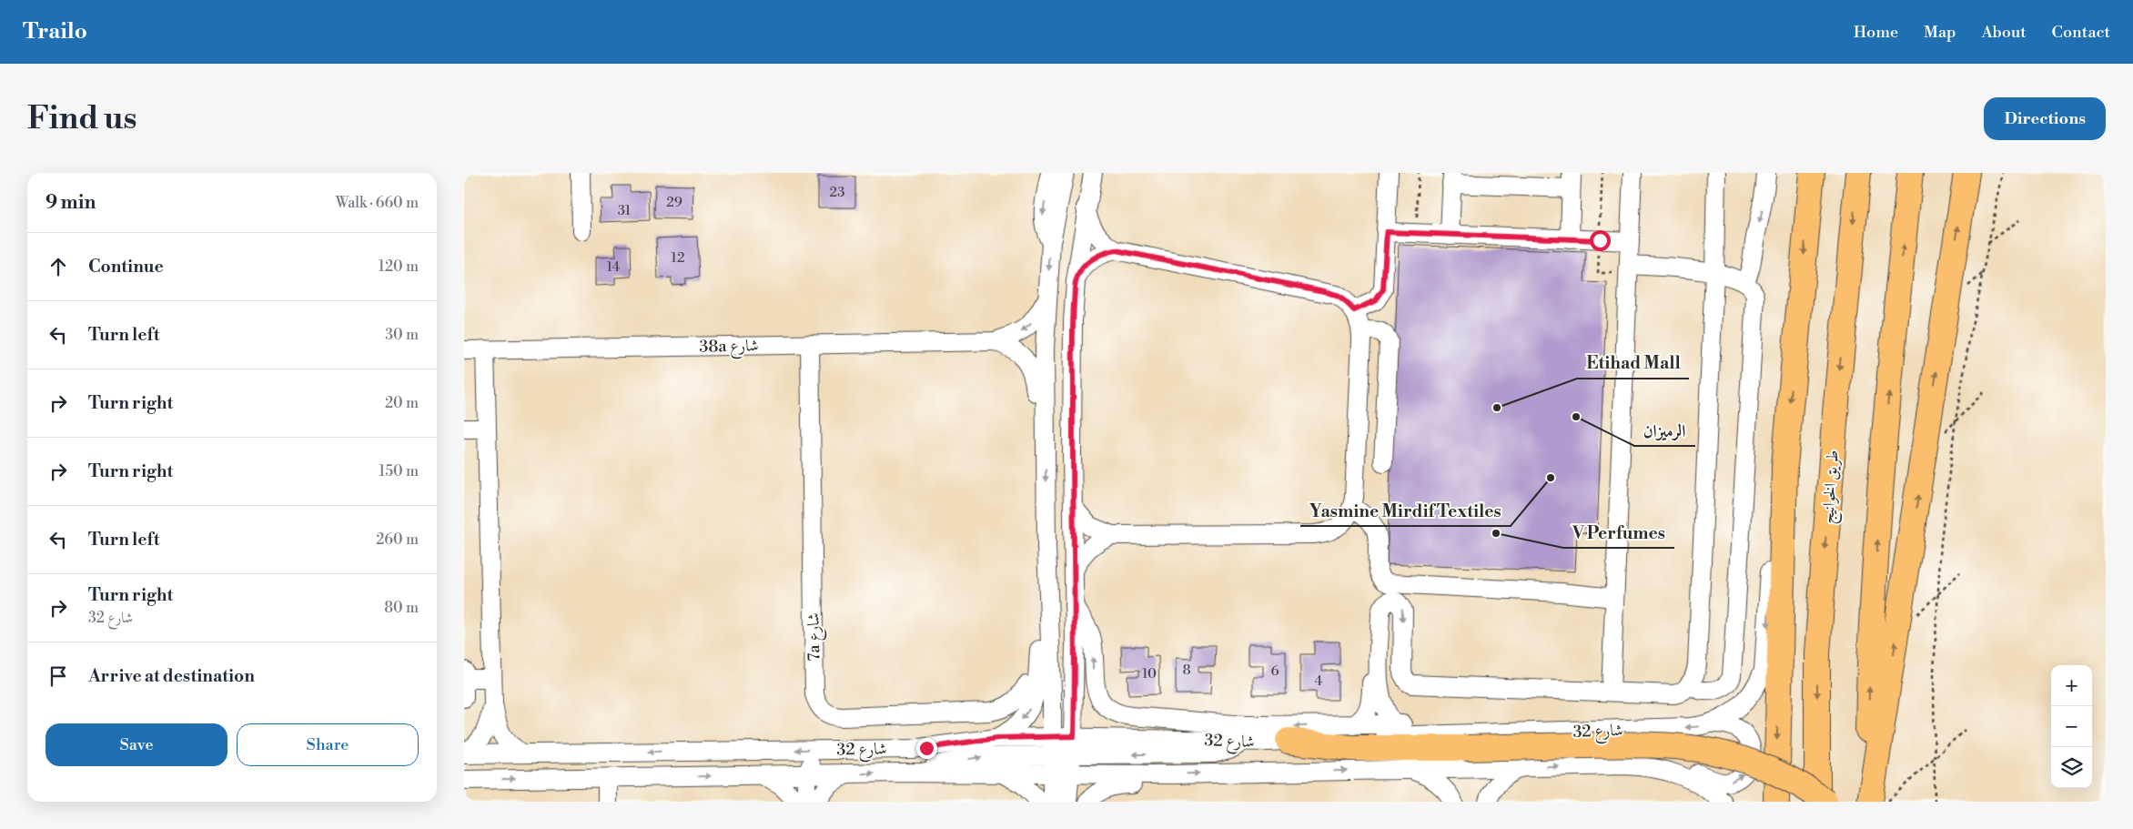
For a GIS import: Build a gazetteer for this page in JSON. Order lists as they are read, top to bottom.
{
  "streets": {
    "highway": ["طريق الخوانيج"],
    "street": ["38a شارع", "7a شارع", "شارع 32"]
  },
  "crossings": [
    ["38a شارع", "7a شارع"]
  ],
  "places": [
    "Etihad Mall",
    "الرميزان",
    "Yasmine Mirdif Textiles",
    "V Perfumes"
  ],
  "house_numbers": [
    "23",
    "29",
    "31",
    "12",
    "14",
    "8",
    "6",
    "10",
    "4"
  ],
  "page": {
    "header": "Trailo",
    "nav": [
      "Home",
      "Map",
      "About",
      "Contact"
    ],
    "buttons": [
      "Directions",
      ["Save", "Share"]
    ],
    "title": "Find us",
    "heading": ["9 min", "Walk · 660 m"],
    "list": [
      ["Continue", "120 m"],
      ["Turn left", "30 m"],
      ["Turn right", "20 m"],
      ["Turn right", "150 m"],
      ["Turn left", "260 m"],
      ["Turn right", "شارع 32", "80 m"],
      "Arrive at destination"
    ],
    "map_buttons": ["+", "−"]
  }
}
